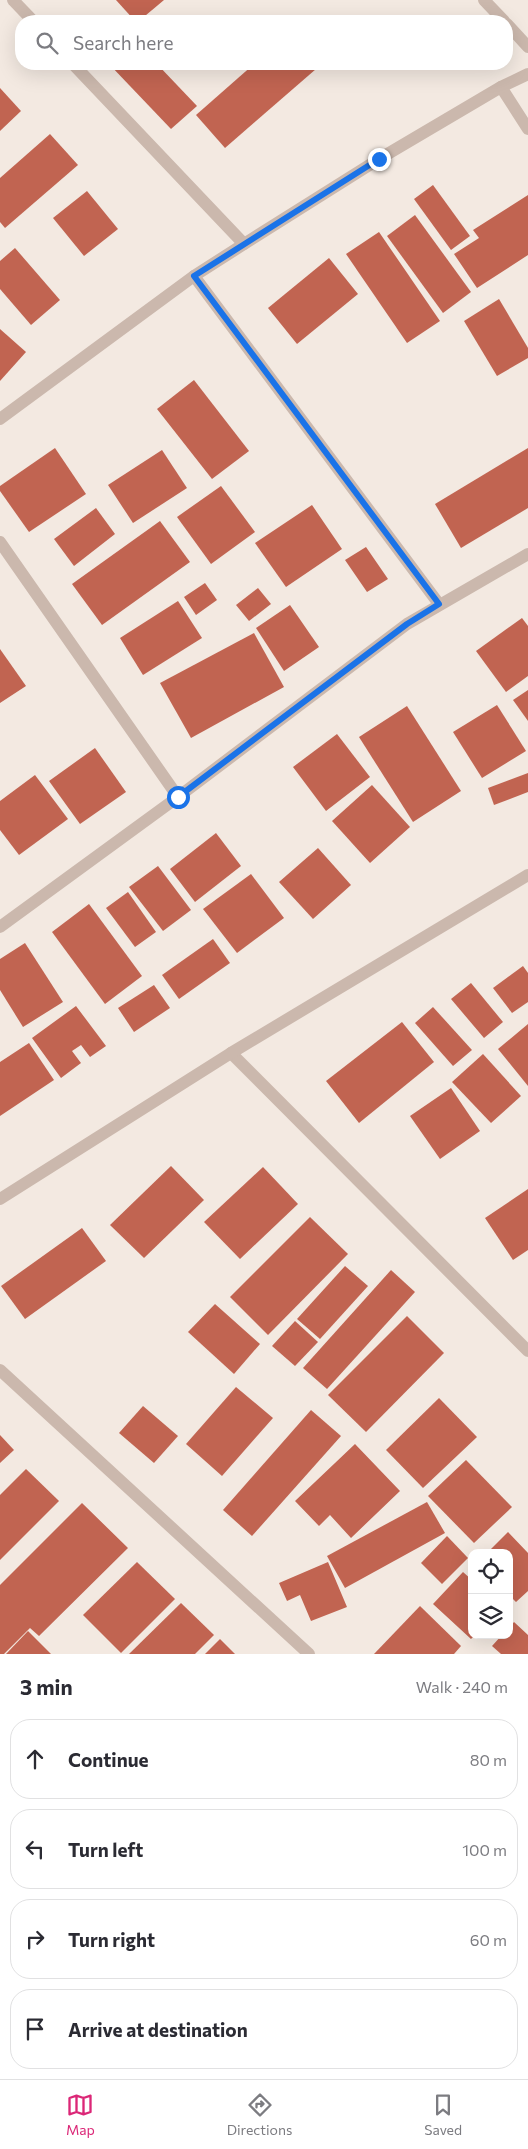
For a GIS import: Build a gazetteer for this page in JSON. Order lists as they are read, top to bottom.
{
  "page": {
    "search": "Search here",
    "heading": ["3 min", "Walk · 240 m"],
    "list": [
      ["Continue", "80 m"],
      ["Turn left", "100 m"],
      ["Turn right", "60 m"],
      "Arrive at destination"
    ],
    "nav": ["Map", "Directions", "Saved"]
  }
}
